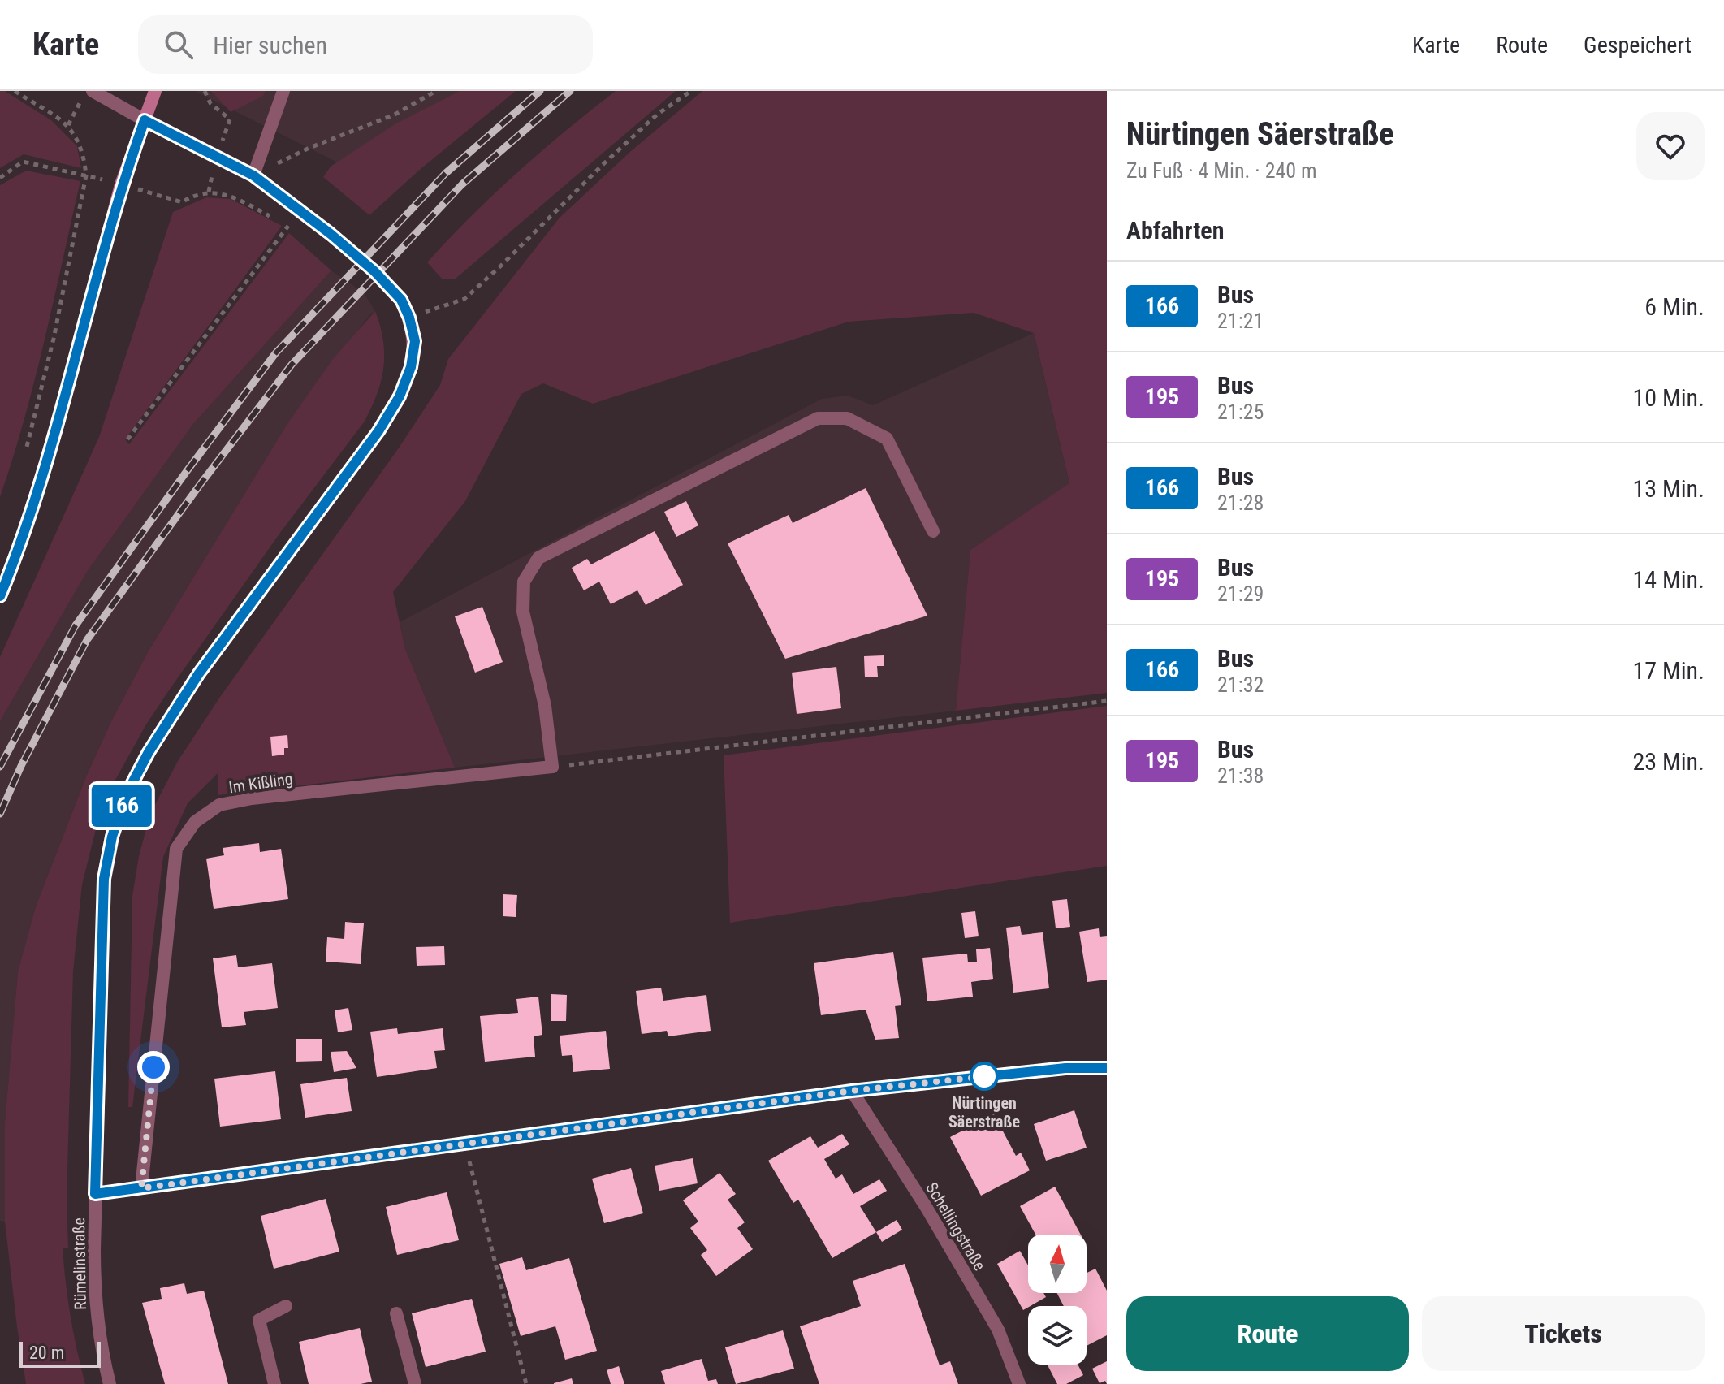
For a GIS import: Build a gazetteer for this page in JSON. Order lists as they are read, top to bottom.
{
  "streets": {
    "street": ["Im Kißling", "Schellingstraße", "Rümelinstraße"]
  },
  "places": ["Nürtingen Säerstraße"],
  "lines": ["bus line 166"],
  "scale_bar": "20 m",
  "north": "top",
  "page": {
    "header": "Karte",
    "search": "Hier suchen",
    "nav": ["Karte", "Route", "Gespeichert"],
    "on_map": "166",
    "heading": [
      ["Nürtingen Säerstraße", "Zu Fuß · 4 Min. · 240 m"],
      "Abfahrten"
    ],
    "list": [
      {
        "mark": "166",
        "name": "Bus",
        "note": "21:21",
        "value": "6 Min."
      },
      {
        "mark": "195",
        "name": "Bus",
        "note": "21:25",
        "value": "10 Min."
      },
      {
        "mark": "166",
        "name": "Bus",
        "note": "21:28",
        "value": "13 Min."
      },
      {
        "mark": "195",
        "name": "Bus",
        "note": "21:29",
        "value": "14 Min."
      },
      {
        "mark": "166",
        "name": "Bus",
        "note": "21:32",
        "value": "17 Min."
      },
      {
        "mark": "195",
        "name": "Bus",
        "note": "21:38",
        "value": "23 Min."
      }
    ],
    "buttons": ["Route", "Tickets"],
    "scale": "20 m"
  }
}
